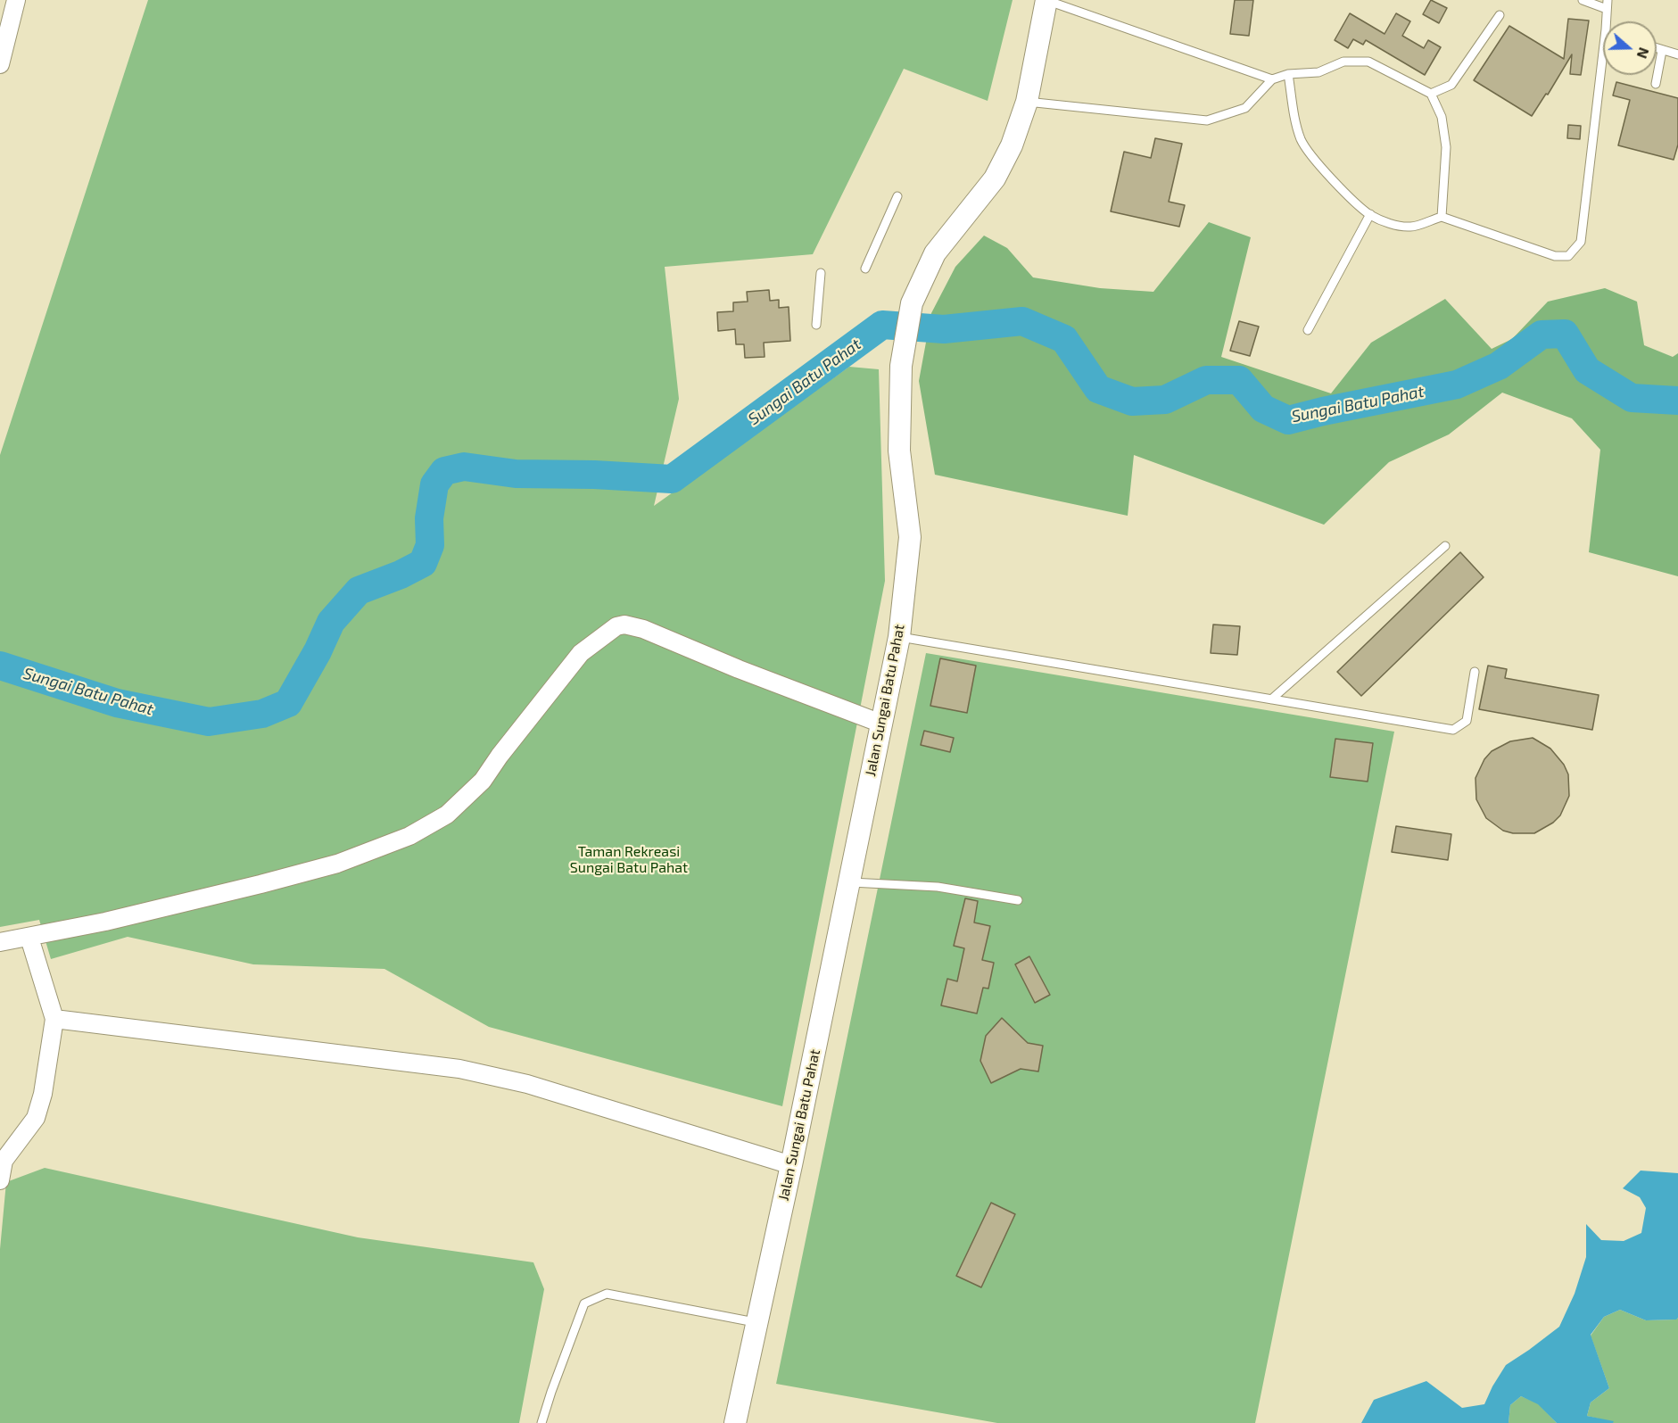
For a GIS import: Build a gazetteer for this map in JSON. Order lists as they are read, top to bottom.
{
  "streets": {
    "street": ["Jalan Sungai Batu Pahat"]
  },
  "water": ["Sungai Batu Pahat"],
  "parks": ["Taman Rekreasi Sungai Batu Pahat"],
  "north": "right"
}
